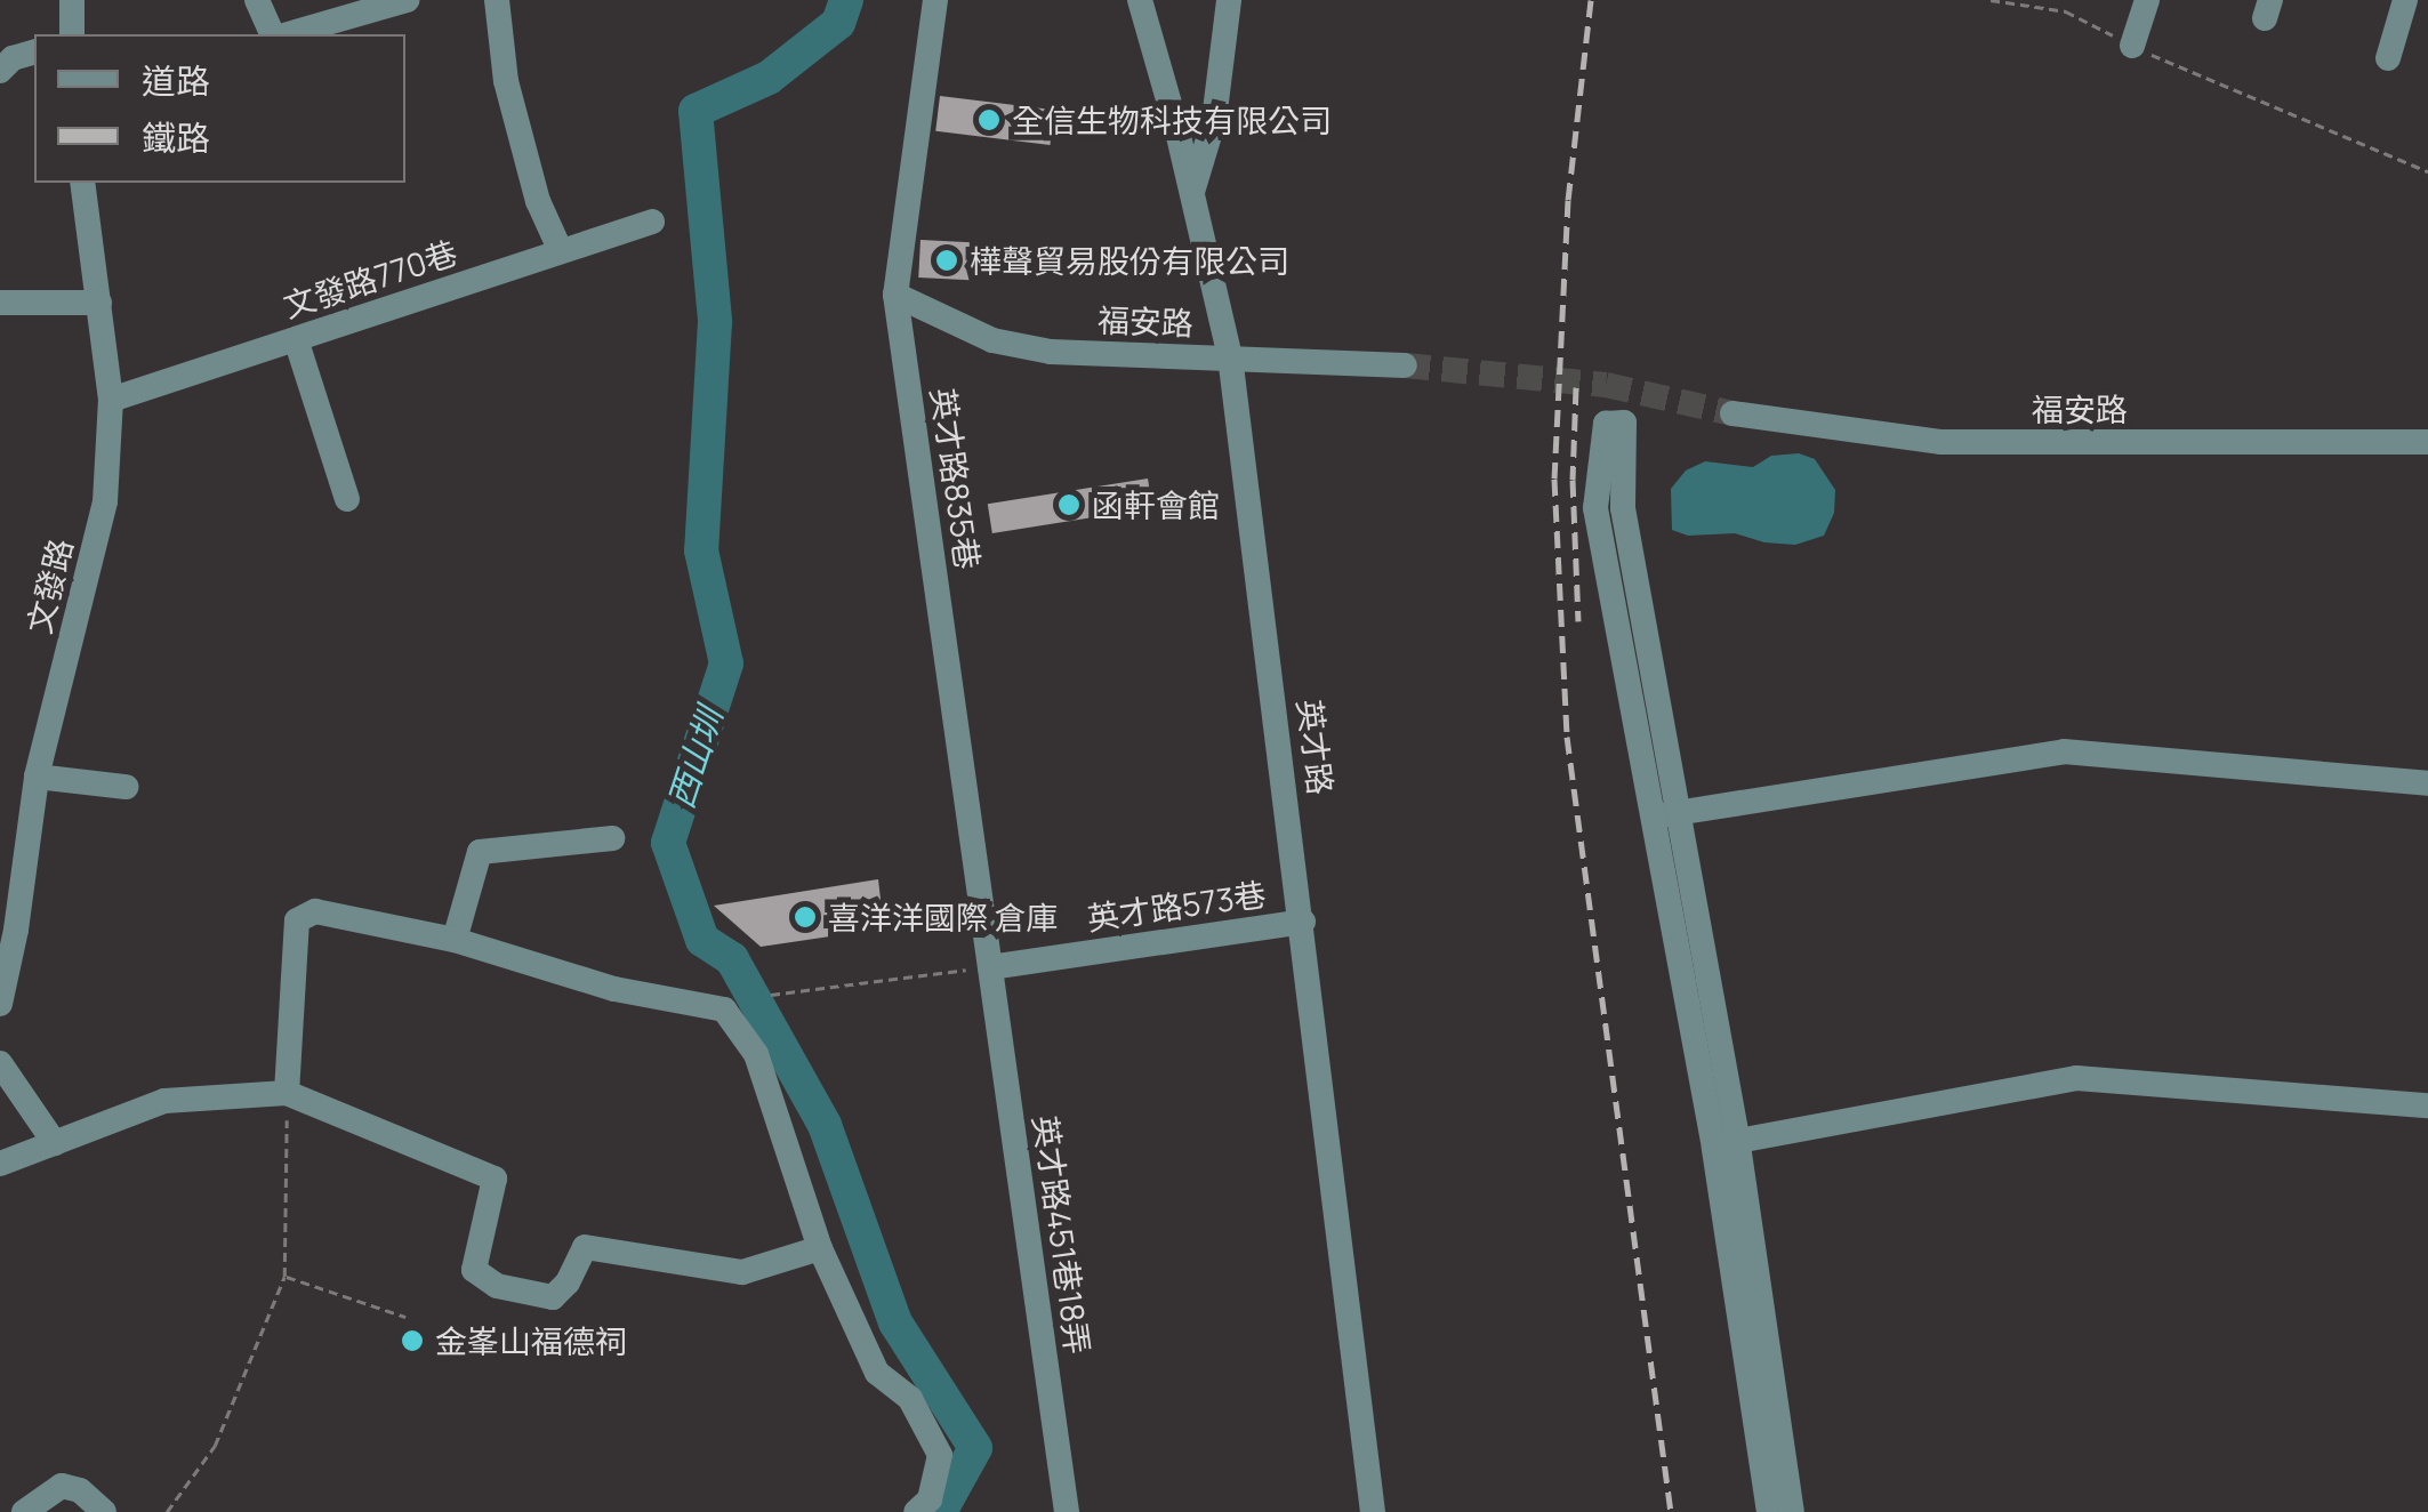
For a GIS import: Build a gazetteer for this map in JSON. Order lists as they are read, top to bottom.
{
  "streets": {
    "street": [
      "文發路770巷",
      "福安路",
      "英才路835巷",
      "文發路",
      "英才路",
      "英才路573巷",
      "英才路451巷18弄"
    ]
  },
  "crossings": [
    ["文發路770巷", "文發路"],
    ["福安路", "英才路835巷"],
    ["福安路", "英才路"],
    ["英才路835巷", "英才路573巷"],
    ["英才路835巷", "英才路451巷18弄"],
    ["英才路", "英才路573巷"],
    ["英才路573巷", "英才路451巷18弄"]
  ],
  "water": ["西山圳"],
  "places": [
    "全信生物科技有限公司",
    "樺聲貿易股份有限公司",
    "函軒會館",
    "喜洋洋國際 倉庫",
    "金峯山福德祠"
  ],
  "legend": ["道路", "鐵路"]
}
